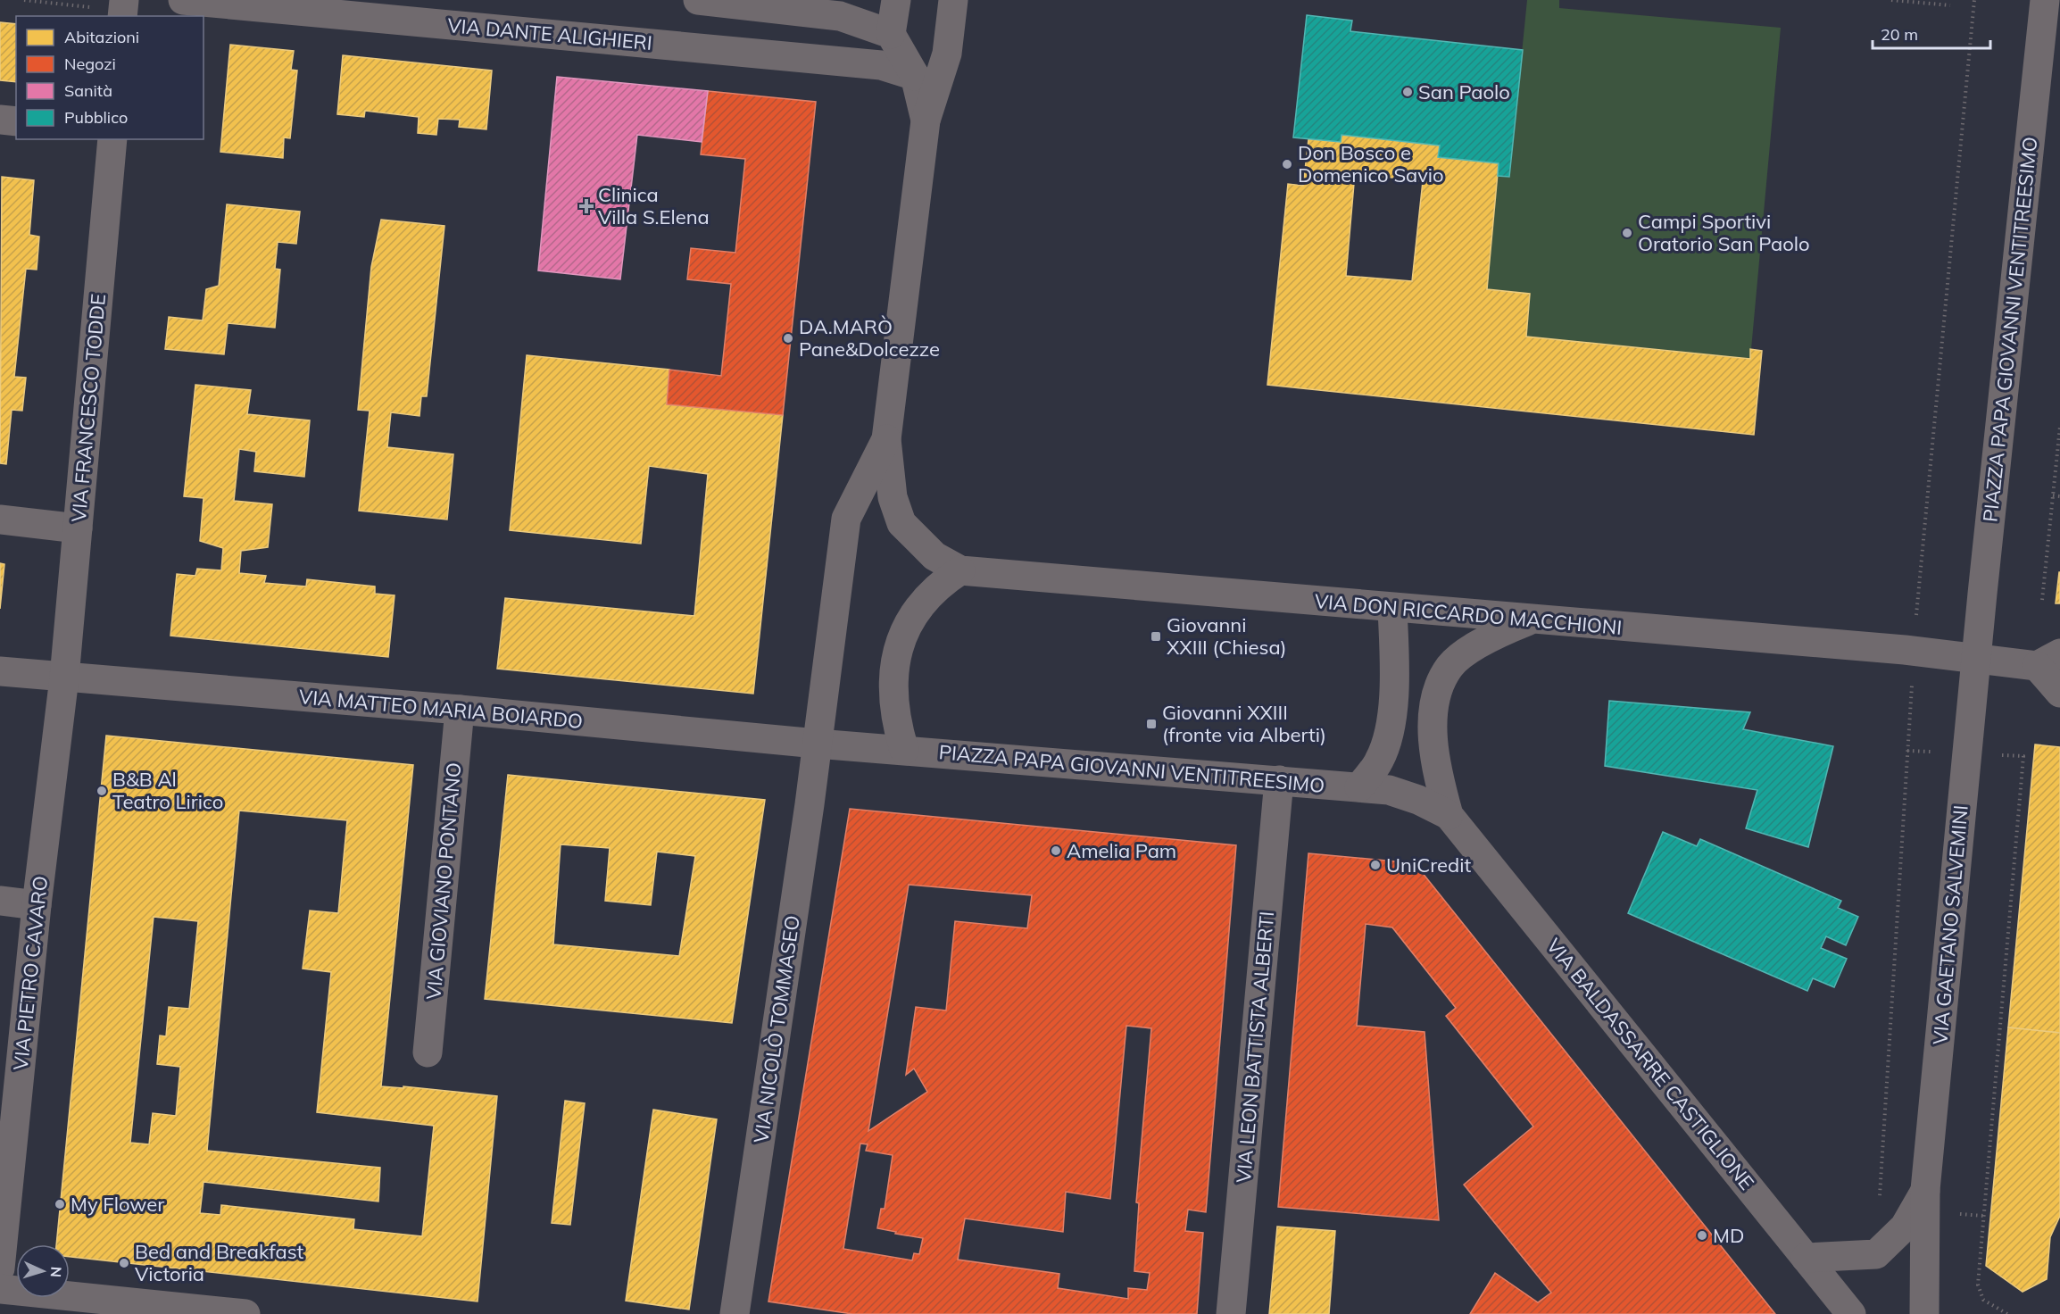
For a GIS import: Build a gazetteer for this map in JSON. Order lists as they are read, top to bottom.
{
  "streets": {
    "street": [
      "VIA DANTE ALIGHIERI",
      "PIAZZA PAPA GIOVANNI VENTITREESIMO",
      "VIA FRANCESCO TODDE",
      "VIA DON RICCARDO MACCHIONI",
      "VIA MATTEO MARIA BOIARDO",
      "VIA GIOVIANO PONTANO",
      "VIA GAETANO SALVEMINI",
      "VIA PIETRO CAVARO",
      "VIA NICOLÒ TOMMASEO",
      "VIA LEON BATTISTA ALBERTI",
      "VIA BALDASSARRE CASTIGLIONE"
    ]
  },
  "crossings": [
    ["PIAZZA PAPA GIOVANNI VENTITREESIMO", "VIA DON RICCARDO MACCHIONI"],
    ["PIAZZA PAPA GIOVANNI VENTITREESIMO", "VIA MATTEO MARIA BOIARDO"],
    ["PIAZZA PAPA GIOVANNI VENTITREESIMO", "VIA GAETANO SALVEMINI"],
    ["PIAZZA PAPA GIOVANNI VENTITREESIMO", "VIA NICOLÒ TOMMASEO"],
    ["PIAZZA PAPA GIOVANNI VENTITREESIMO", "VIA LEON BATTISTA ALBERTI"],
    ["PIAZZA PAPA GIOVANNI VENTITREESIMO", "VIA BALDASSARRE CASTIGLIONE"],
    ["VIA FRANCESCO TODDE", "VIA MATTEO MARIA BOIARDO"],
    ["VIA FRANCESCO TODDE", "VIA PIETRO CAVARO"],
    ["VIA DON RICCARDO MACCHIONI", "VIA GAETANO SALVEMINI"],
    ["VIA MATTEO MARIA BOIARDO", "VIA GIOVIANO PONTANO"],
    ["VIA MATTEO MARIA BOIARDO", "VIA PIETRO CAVARO"],
    ["VIA MATTEO MARIA BOIARDO", "VIA NICOLÒ TOMMASEO"]
  ],
  "places": {
    "other": [
      "San Paolo",
      "Don Bosco e Domenico Savio",
      "Campi Sportivi Oratorio San Paolo",
      "DA.MARÒ Pane&Dolcezze",
      "B&B Al Teatro Lirico",
      "Amelia Pam",
      "UniCredit",
      "My Flower",
      "MD",
      "Bed and Breakfast Victoria"
    ],
    "health": ["Clinica Villa S.Elena"],
    "transit": ["Giovanni XXIII (Chiesa)", "Giovanni XXIII (fronte via Alberti)"]
  },
  "legend": [
    "Abitazioni",
    "Negozi",
    "Sanità",
    "Pubblico"
  ],
  "scale_bar": "20 m",
  "north": "right"
}
